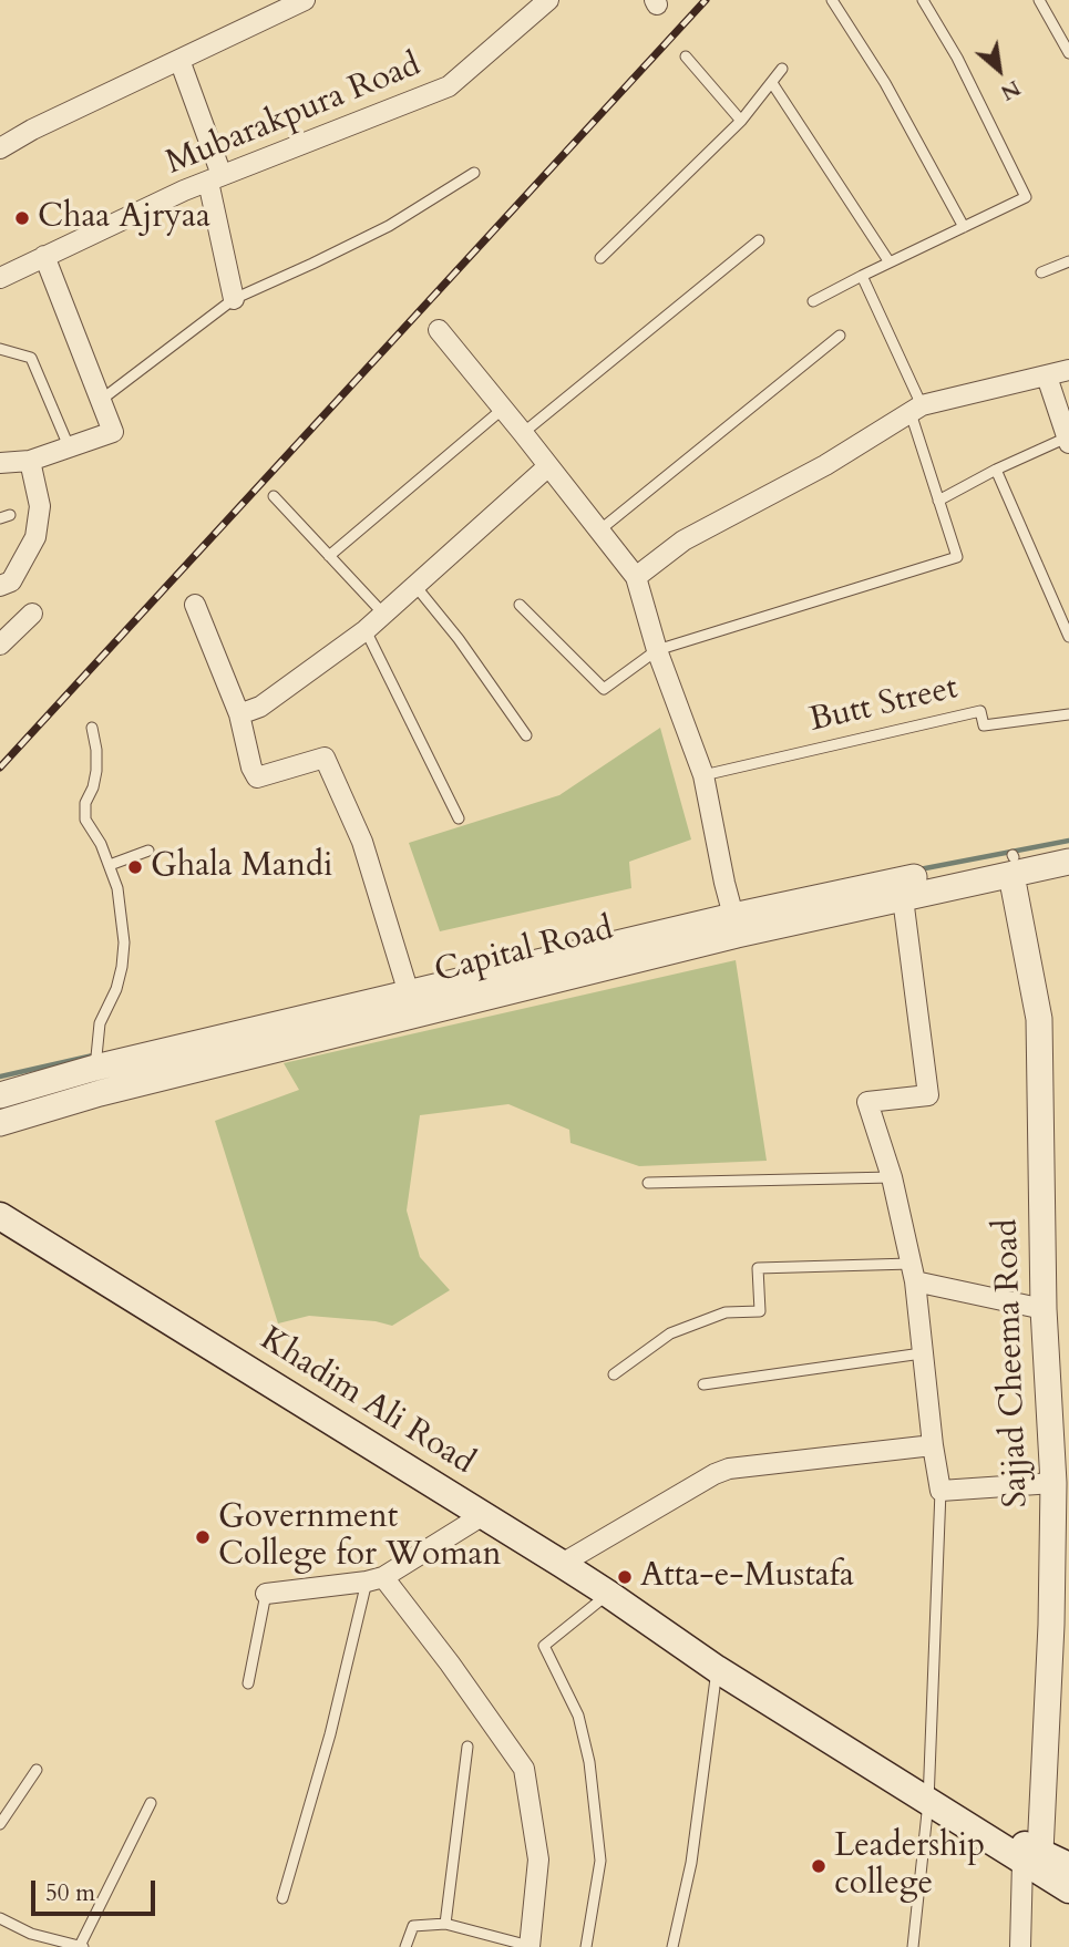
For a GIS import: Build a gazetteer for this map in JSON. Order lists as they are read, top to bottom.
{
  "streets": {
    "main road": ["Khadim Ali Road"],
    "street": ["Mubarakpura Road", "Capital Road", "Sajjad Cheema Road"],
    "lane": ["Butt Street"]
  },
  "crossings": [
    ["Capital Road", "Sajjad Cheema Road"],
    ["Sajjad Cheema Road", "Khadim Ali Road"]
  ],
  "places": [
    "Chaa Ajryaa",
    "Ghala Mandi",
    "Government College for Woman",
    "Atta-e-Mustafa",
    "Leadership college"
  ],
  "scale_bar": "50 m",
  "north": "bottom right"
}
